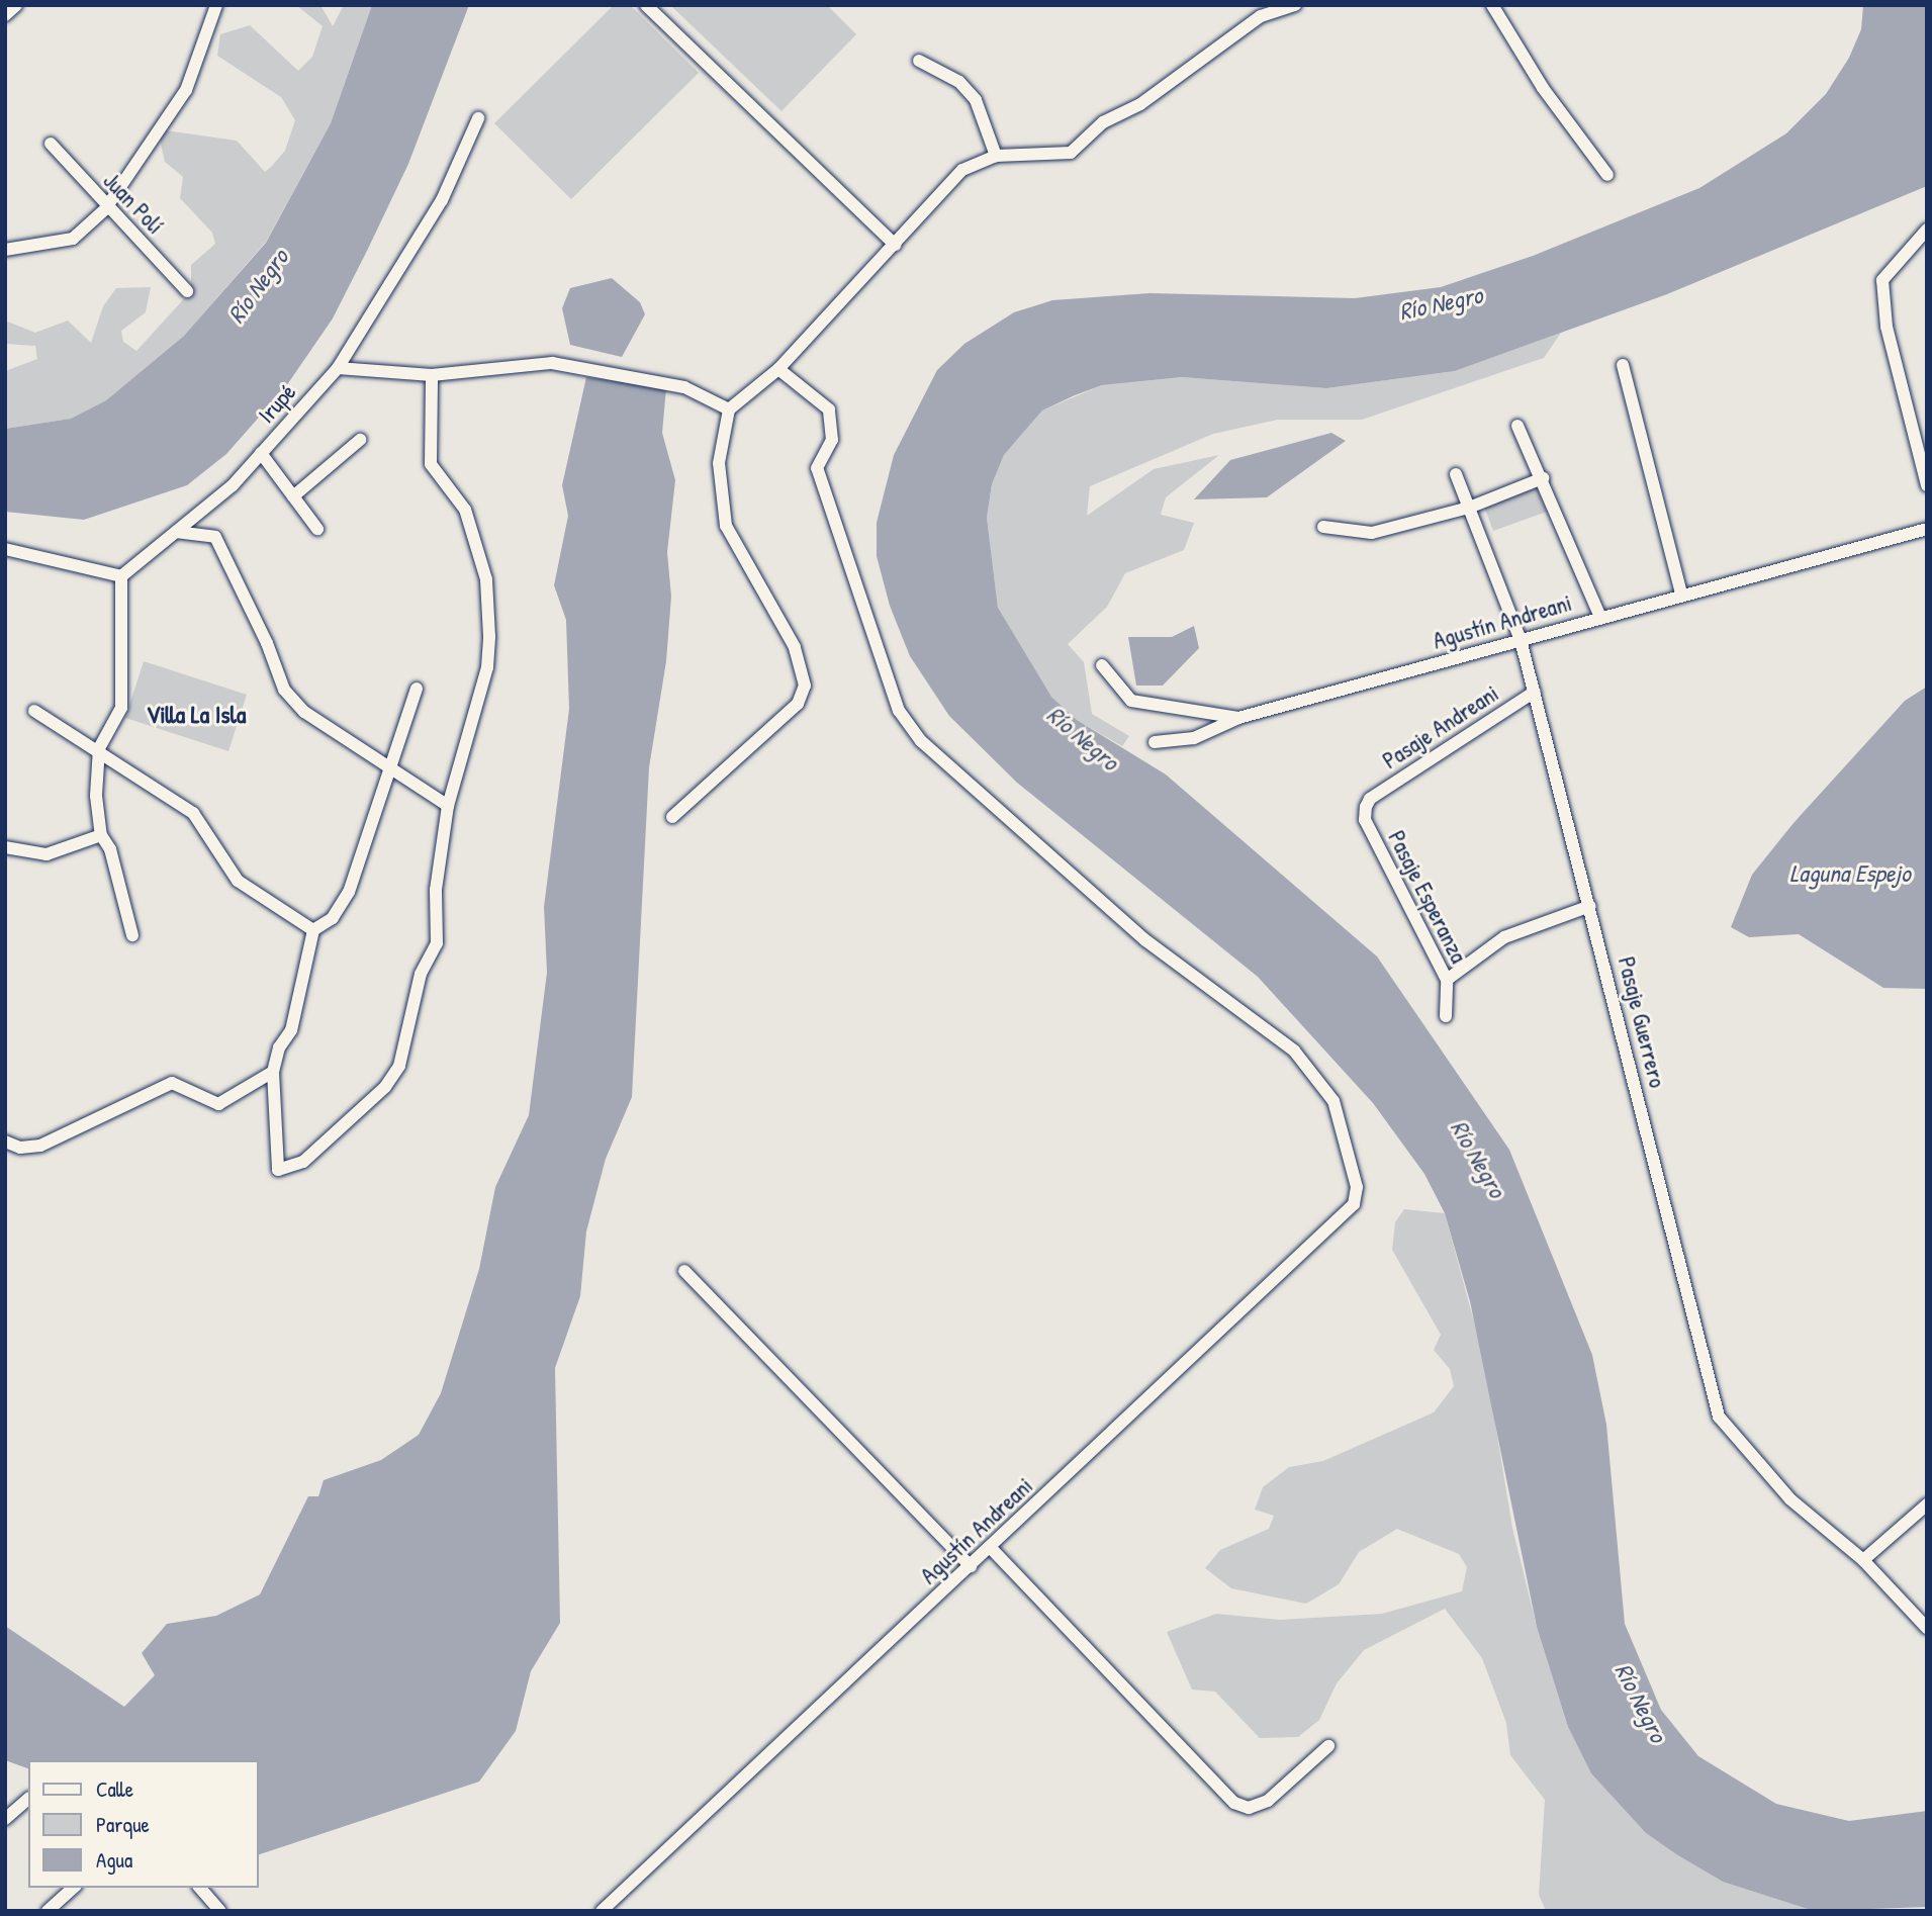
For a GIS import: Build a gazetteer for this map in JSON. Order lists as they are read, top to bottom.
{
  "streets": {
    "street": [
      "Juan Polí",
      "Irupé",
      "Agustín Andreani",
      "Pasaje Andreani",
      "Pasaje Esperanza",
      "Pasaje Guerrero"
    ]
  },
  "crossings": [
    ["Agustín Andreani", "Pasaje Guerrero"],
    ["Pasaje Andreani", "Pasaje Esperanza"],
    ["Pasaje Andreani", "Pasaje Guerrero"]
  ],
  "districts": ["Villa La Isla"],
  "water": ["Río Negro", "Laguna Espejo"],
  "legend": ["Calle", "Parque", "Agua"]
}
